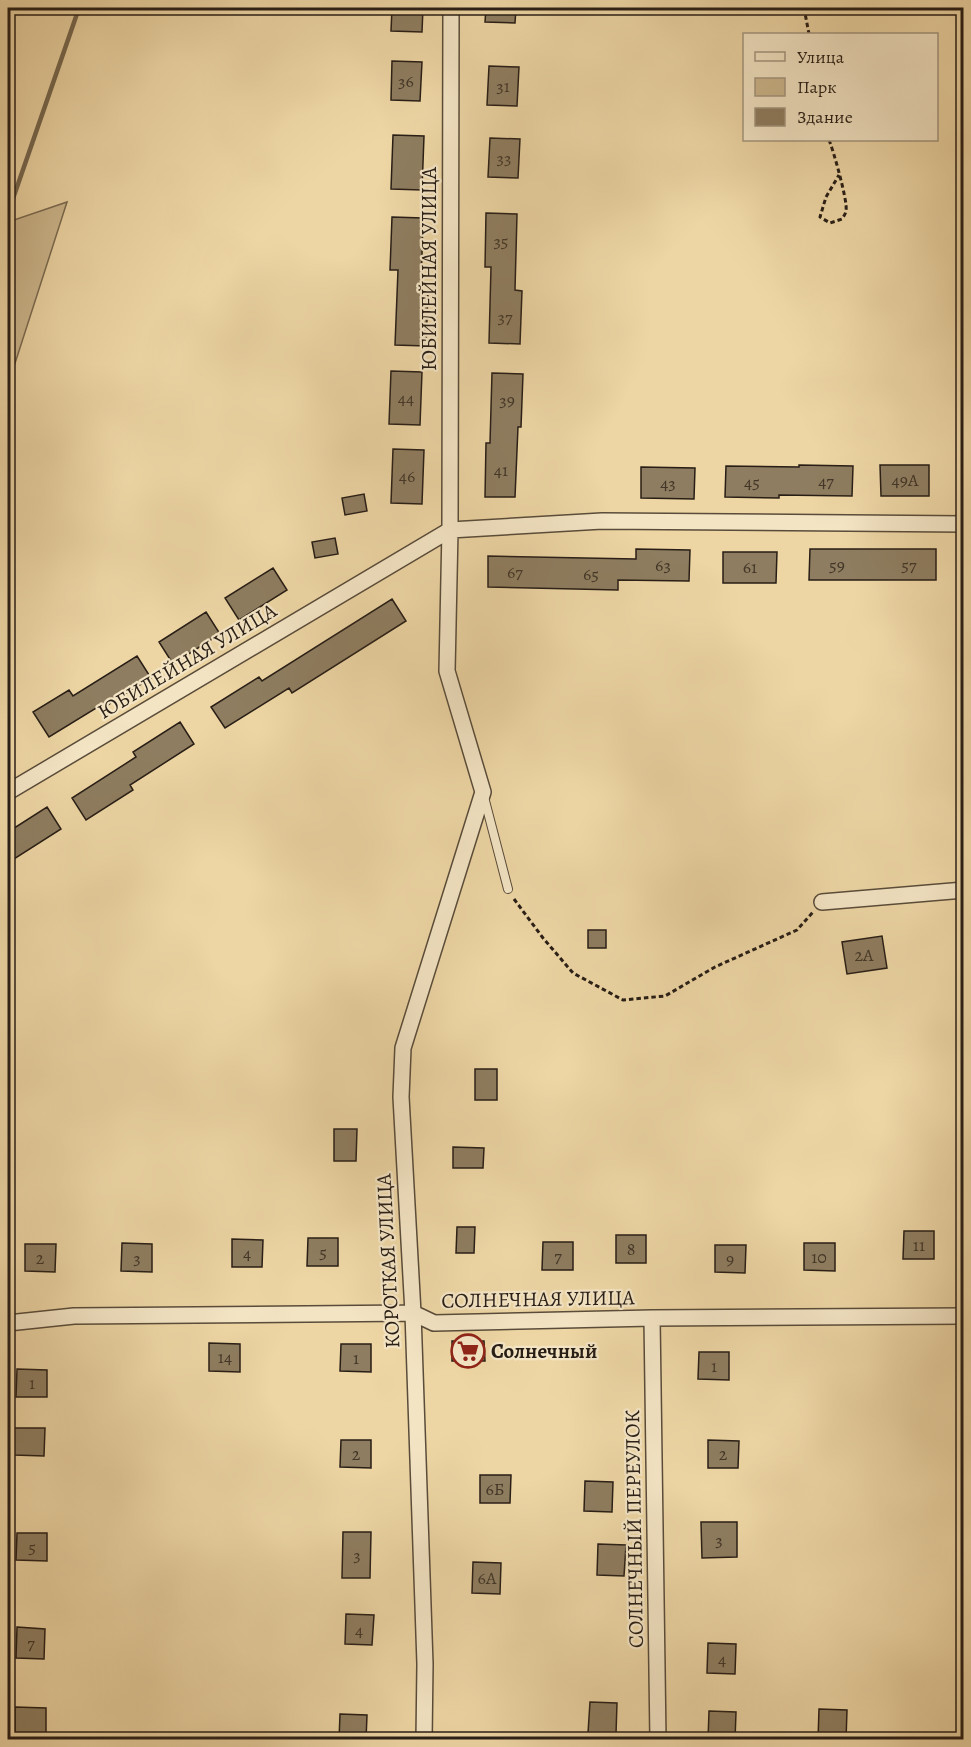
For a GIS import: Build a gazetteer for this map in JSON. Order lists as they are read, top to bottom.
{
  "streets": {
    "street": [
      "ЮБИЛЕЙНАЯ УЛИЦА",
      "КОРОТКАЯ УЛИЦА",
      "СОЛНЕЧНАЯ УЛИЦА",
      "СОЛНЕЧНЫЙ ПЕРЕУЛОК"
    ]
  },
  "crossings": [
    ["ЮБИЛЕЙНАЯ УЛИЦА", "КОРОТКАЯ УЛИЦА"],
    ["КОРОТКАЯ УЛИЦА", "СОЛНЕЧНАЯ УЛИЦА"],
    ["СОЛНЕЧНАЯ УЛИЦА", "СОЛНЕЧНЫЙ ПЕРЕУЛОК"]
  ],
  "places": {
    "supermarket": ["Солнечный"]
  },
  "house_numbers": [
    "36",
    "31",
    "33",
    "35",
    "37",
    "44",
    "39",
    "41",
    "46",
    "49А",
    "47",
    "45",
    "43",
    "63",
    "59",
    "57",
    "61",
    "67",
    "65",
    "2А",
    "11",
    "8",
    "5",
    "4",
    "7",
    "10",
    "2",
    "3",
    "9",
    "14",
    "1",
    "1",
    "1",
    "2",
    "2",
    "6Б",
    "3",
    "5",
    "3",
    "6А",
    "4",
    "7",
    "4"
  ],
  "legend": ["Улица", "Парк", "Здание"]
}
